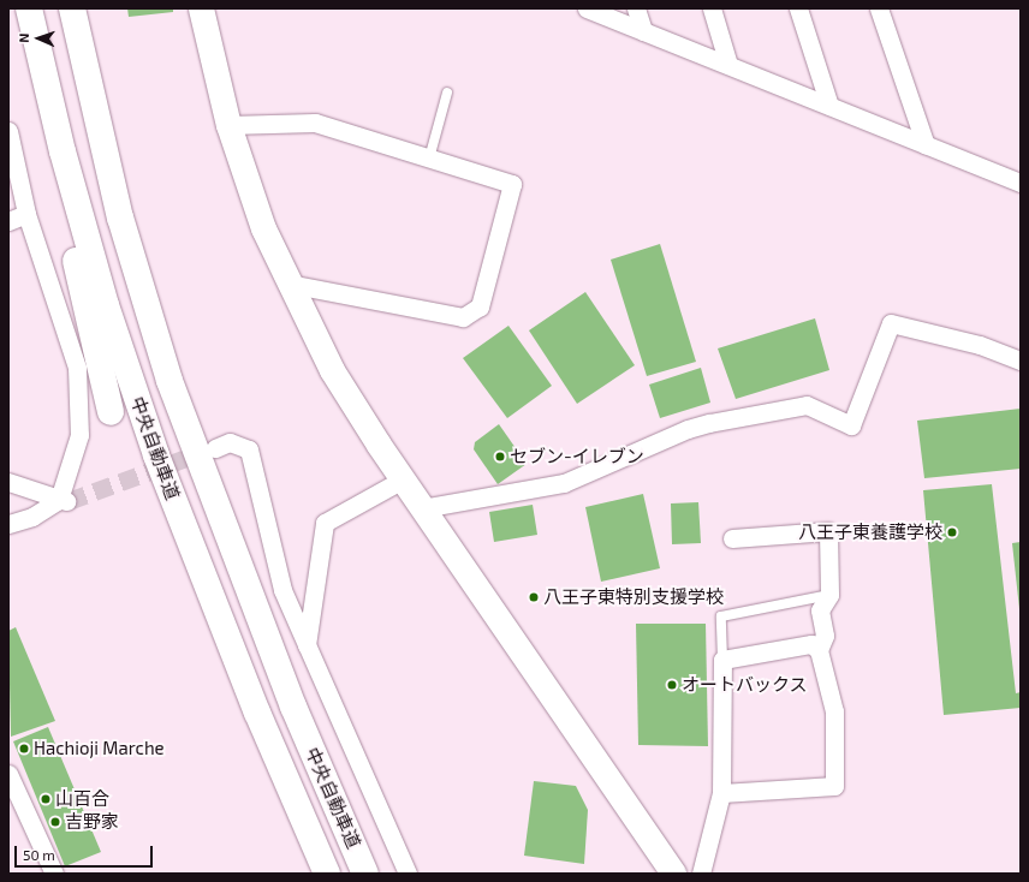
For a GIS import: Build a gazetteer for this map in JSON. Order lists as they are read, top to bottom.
{
  "streets": {
    "highway": ["中央自動車道"]
  },
  "places": [
    "セブン-イレブン",
    "八王子東養護学校",
    "八王子東特別支援学校",
    "オートバックス",
    "Hachioji Marche",
    "山百合",
    "吉野家"
  ],
  "scale_bar": "50 m",
  "north": "left"
}
